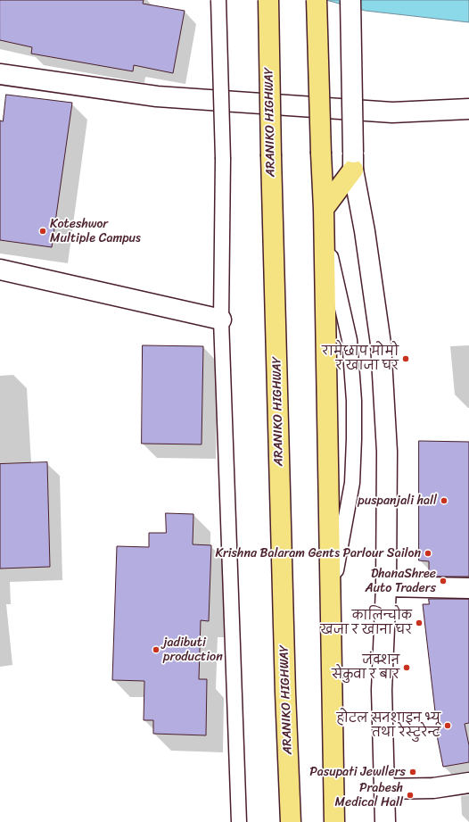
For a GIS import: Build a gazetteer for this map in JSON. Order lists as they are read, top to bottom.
{
  "streets": {
    "highway": ["ARANIKO HIGHWAY"]
  },
  "places": [
    "Koteshwor Multiple Campus",
    "रामेछाप मोमो र खाजा घर",
    "puspanjali hall",
    "Krishna Balaram Gents Parlour Sailon",
    "DhanaShree Auto Traders",
    "कालिन्चोक खजा र खाना घर",
    "jadibuti production",
    "जंक्शन सेकुवा र बार",
    "होटल सनशाइन भ्यू तथा रेस्टुरेन्ट",
    "Pasupati Jewllers",
    "Prabesh Medical Hall"
  ]
}
